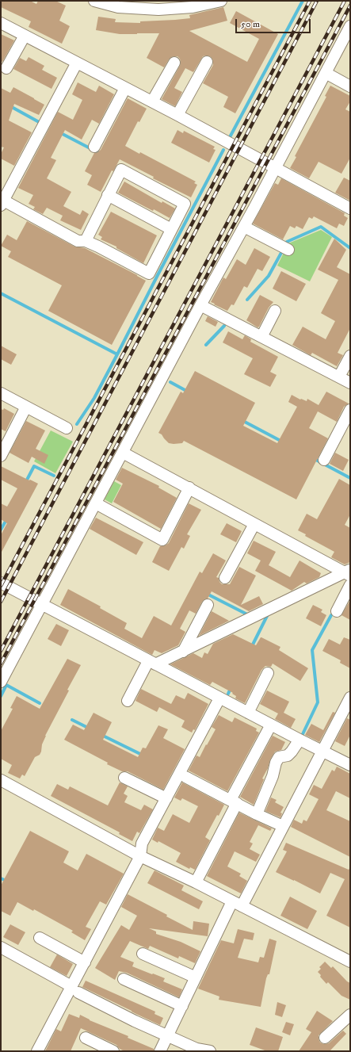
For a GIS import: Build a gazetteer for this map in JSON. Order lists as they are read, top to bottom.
{
  "scale_bar": "50 m"
}
